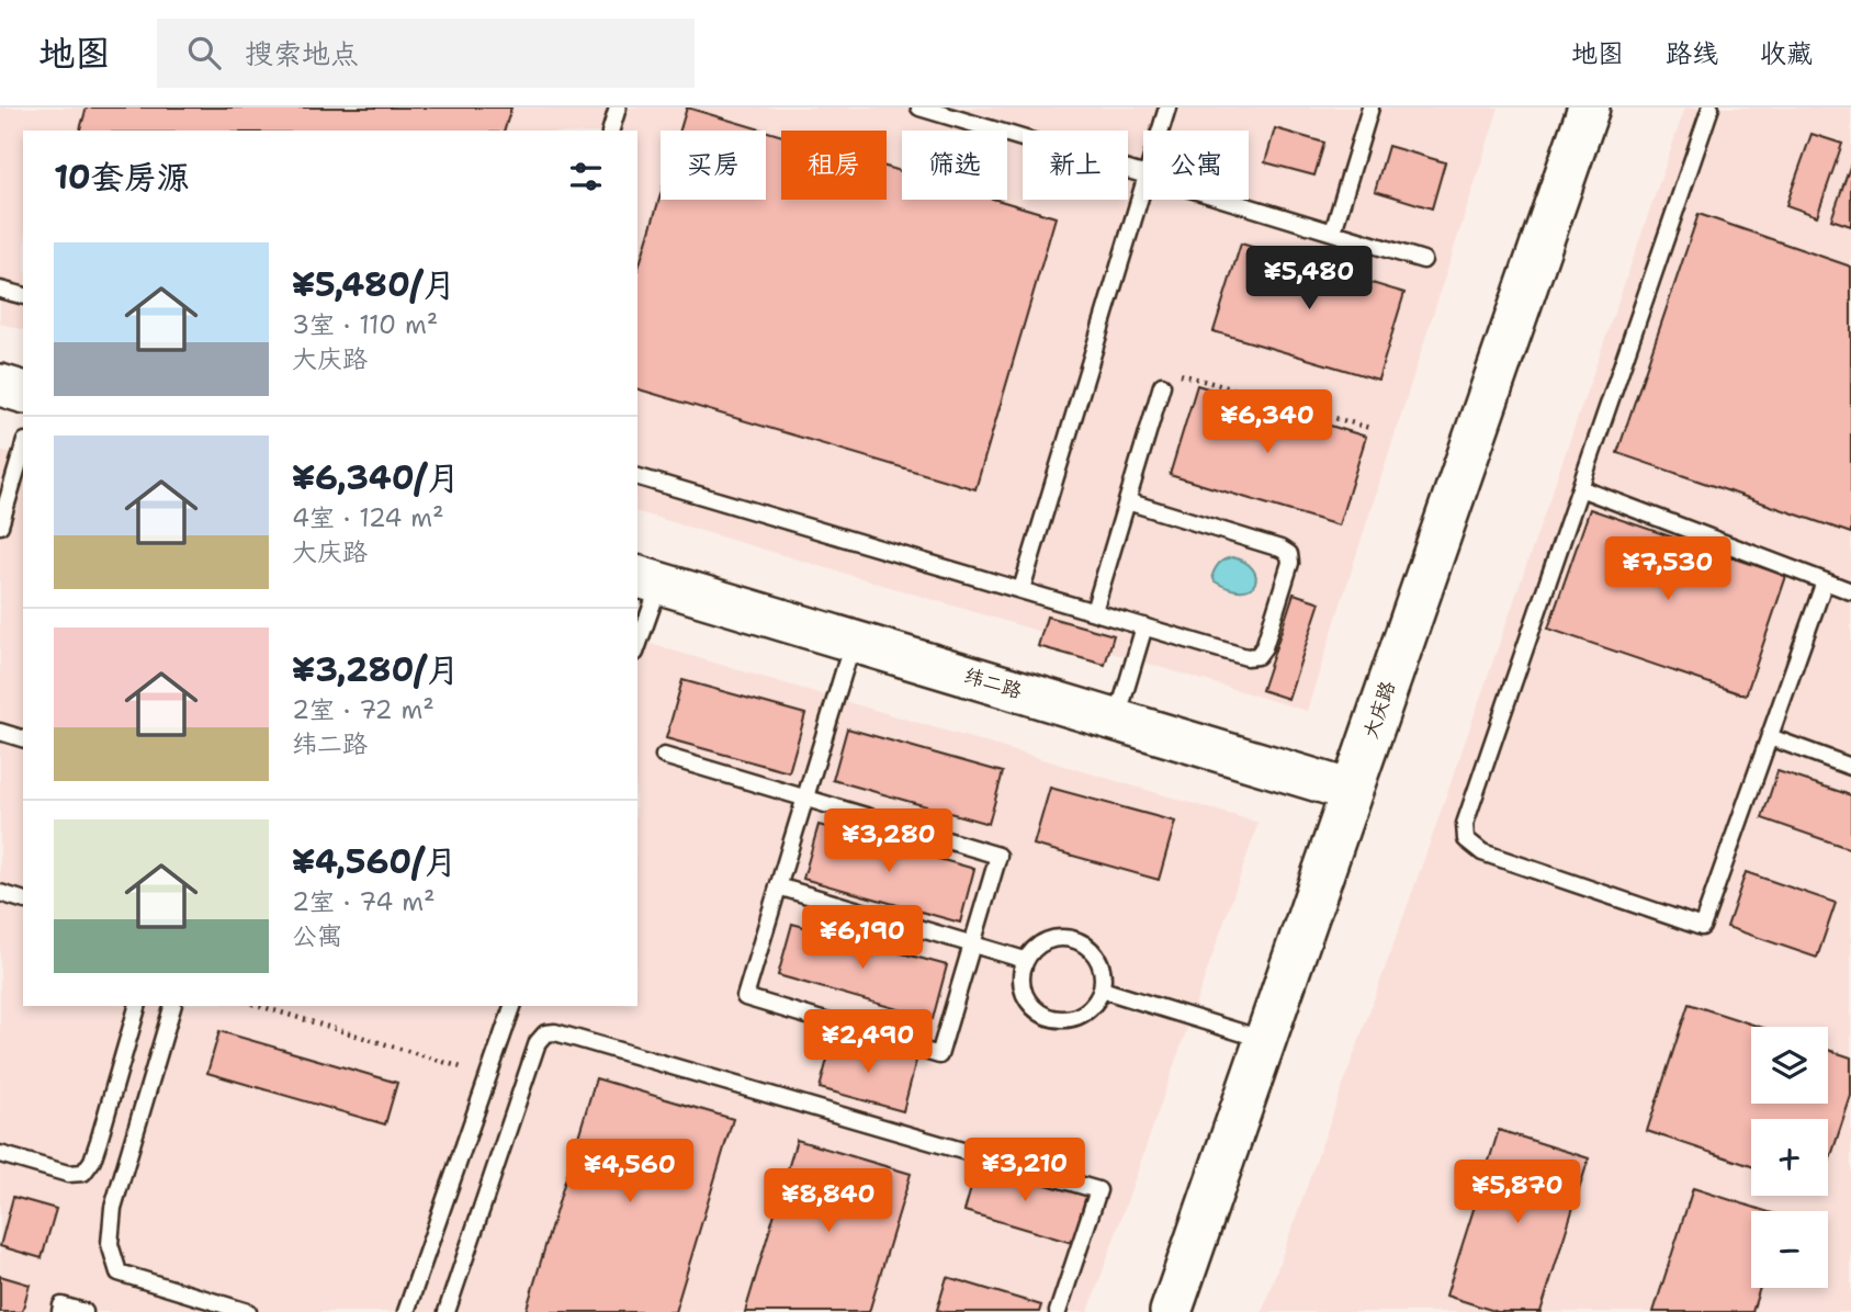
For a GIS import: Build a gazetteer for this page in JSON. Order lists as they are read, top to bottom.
{
  "streets": {
    "street": ["纬二路", "大庆路"]
  },
  "crossings": [
    ["纬二路", "大庆路"]
  ],
  "page": {
    "header": "地图",
    "search": "搜索地点",
    "nav": ["地图", "路线", "收藏"],
    "chip": [
      "买房",
      "租房",
      "筛选",
      "新上",
      "公寓"
    ],
    "heading": "10套房源",
    "list": [
      {
        "name": "¥5,480/月",
        "note": "3室 · 110 m² · 大庆路"
      },
      {
        "name": "¥6,340/月",
        "note": "4室 · 124 m² · 大庆路"
      },
      {
        "name": "¥3,280/月",
        "note": "2室 · 72 m² · 纬二路"
      },
      {
        "name": "¥4,560/月",
        "note": "2室 · 74 m² · 公寓"
      }
    ],
    "price": [
      "¥5,480",
      "¥6,340",
      "¥7,530",
      "¥3,280",
      "¥6,190",
      "¥2,490",
      "¥3,210",
      "¥4,560",
      "¥5,870",
      "¥8,840"
    ],
    "map_buttons": ["+", "−"]
  }
}
